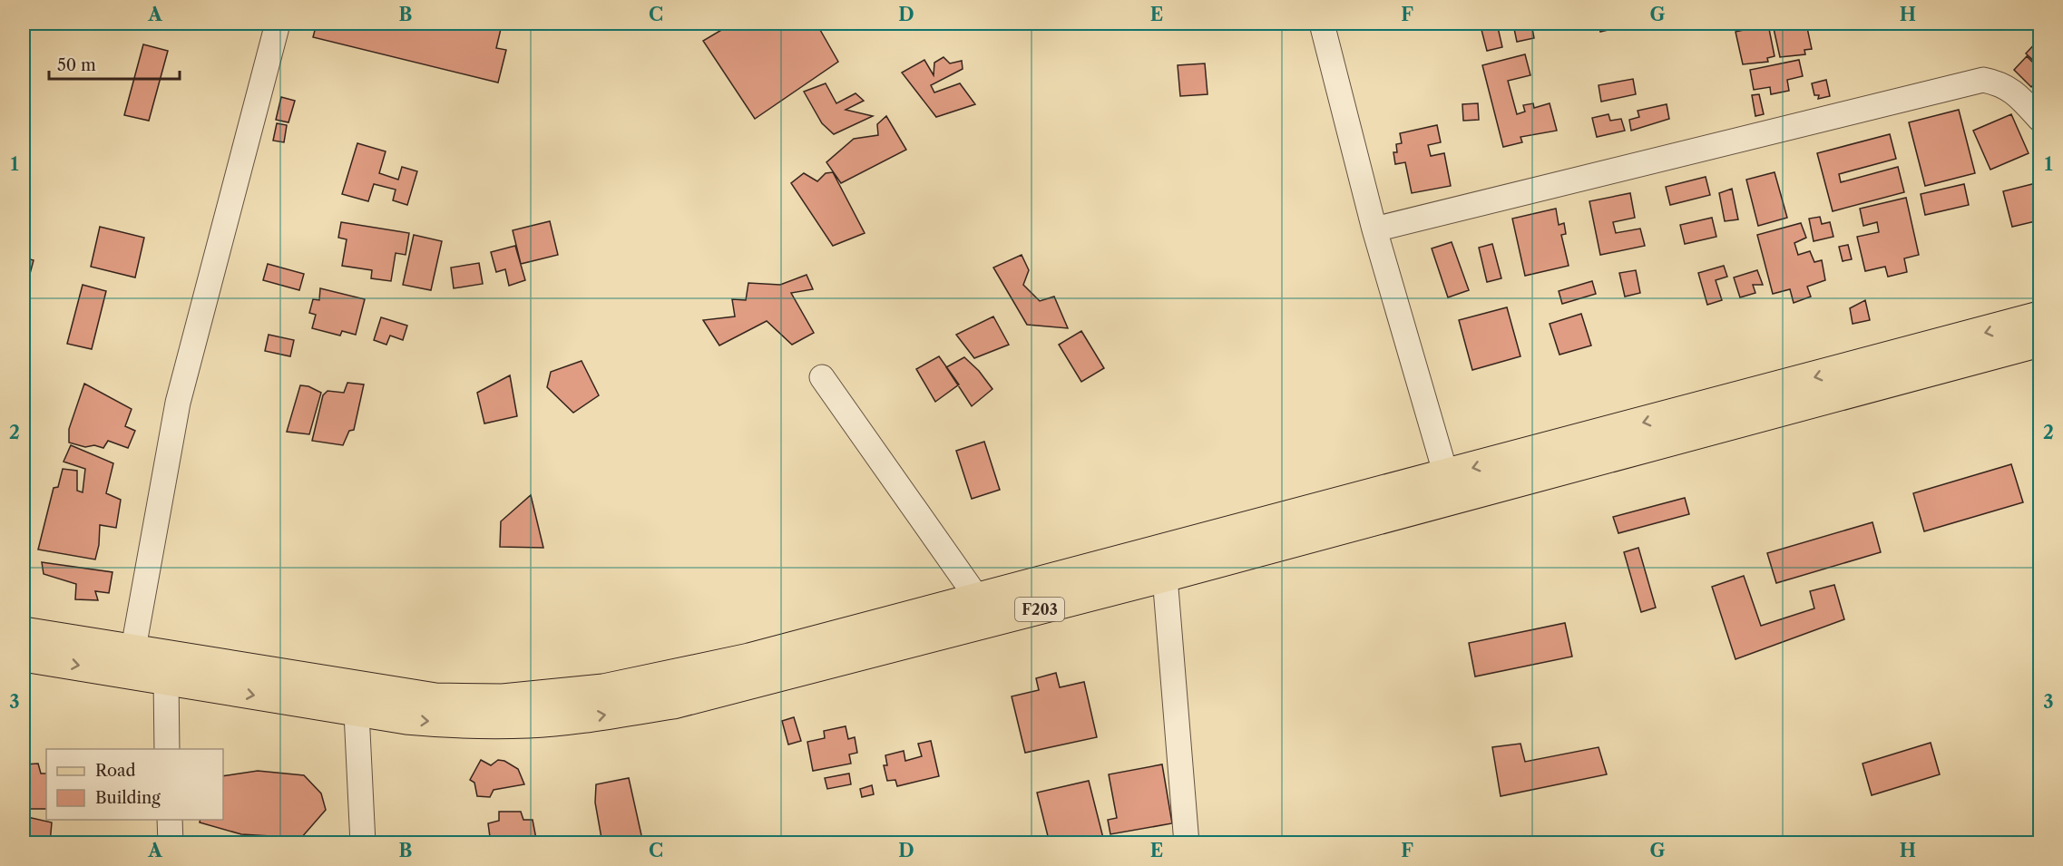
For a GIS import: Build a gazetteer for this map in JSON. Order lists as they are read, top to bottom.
{
  "streets": {
    "main road": ["F203"]
  },
  "legend": ["Road", "Building"],
  "scale_bar": "50 m",
  "grid": {
    "columns": [
      "A",
      "B",
      "C",
      "D",
      "E",
      "F",
      "G",
      "H"
    ],
    "rows": ["1", "2", "3"]
  }
}
